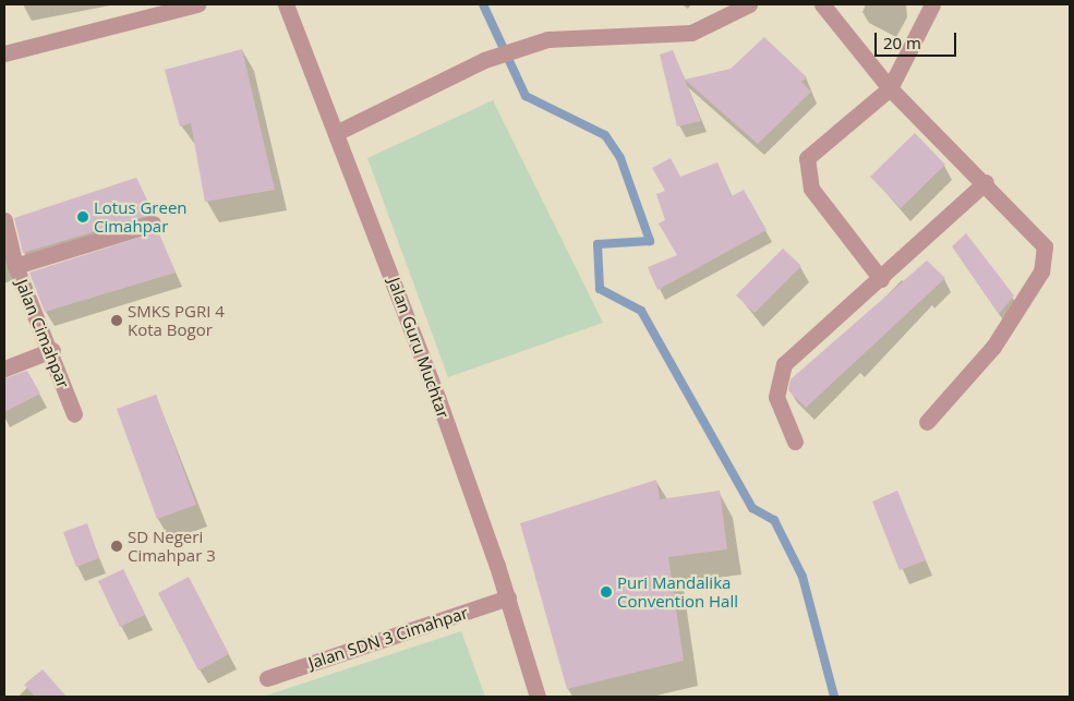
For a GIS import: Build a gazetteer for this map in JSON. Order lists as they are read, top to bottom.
{
  "streets": {
    "street": ["Jalan Cimahpar", "Jalan Guru Muchtar", "Jalan SDN 3 Cimahpar"]
  },
  "crossings": [
    ["Jalan Guru Muchtar", "Jalan SDN 3 Cimahpar"]
  ],
  "places": [
    "Lotus Green Cimahpar",
    "SMKS PGRI 4 Kota Bogor",
    "SD Negeri Cimahpar 3",
    "Puri Mandalika Convention Hall"
  ],
  "scale_bar": "20 m"
}
